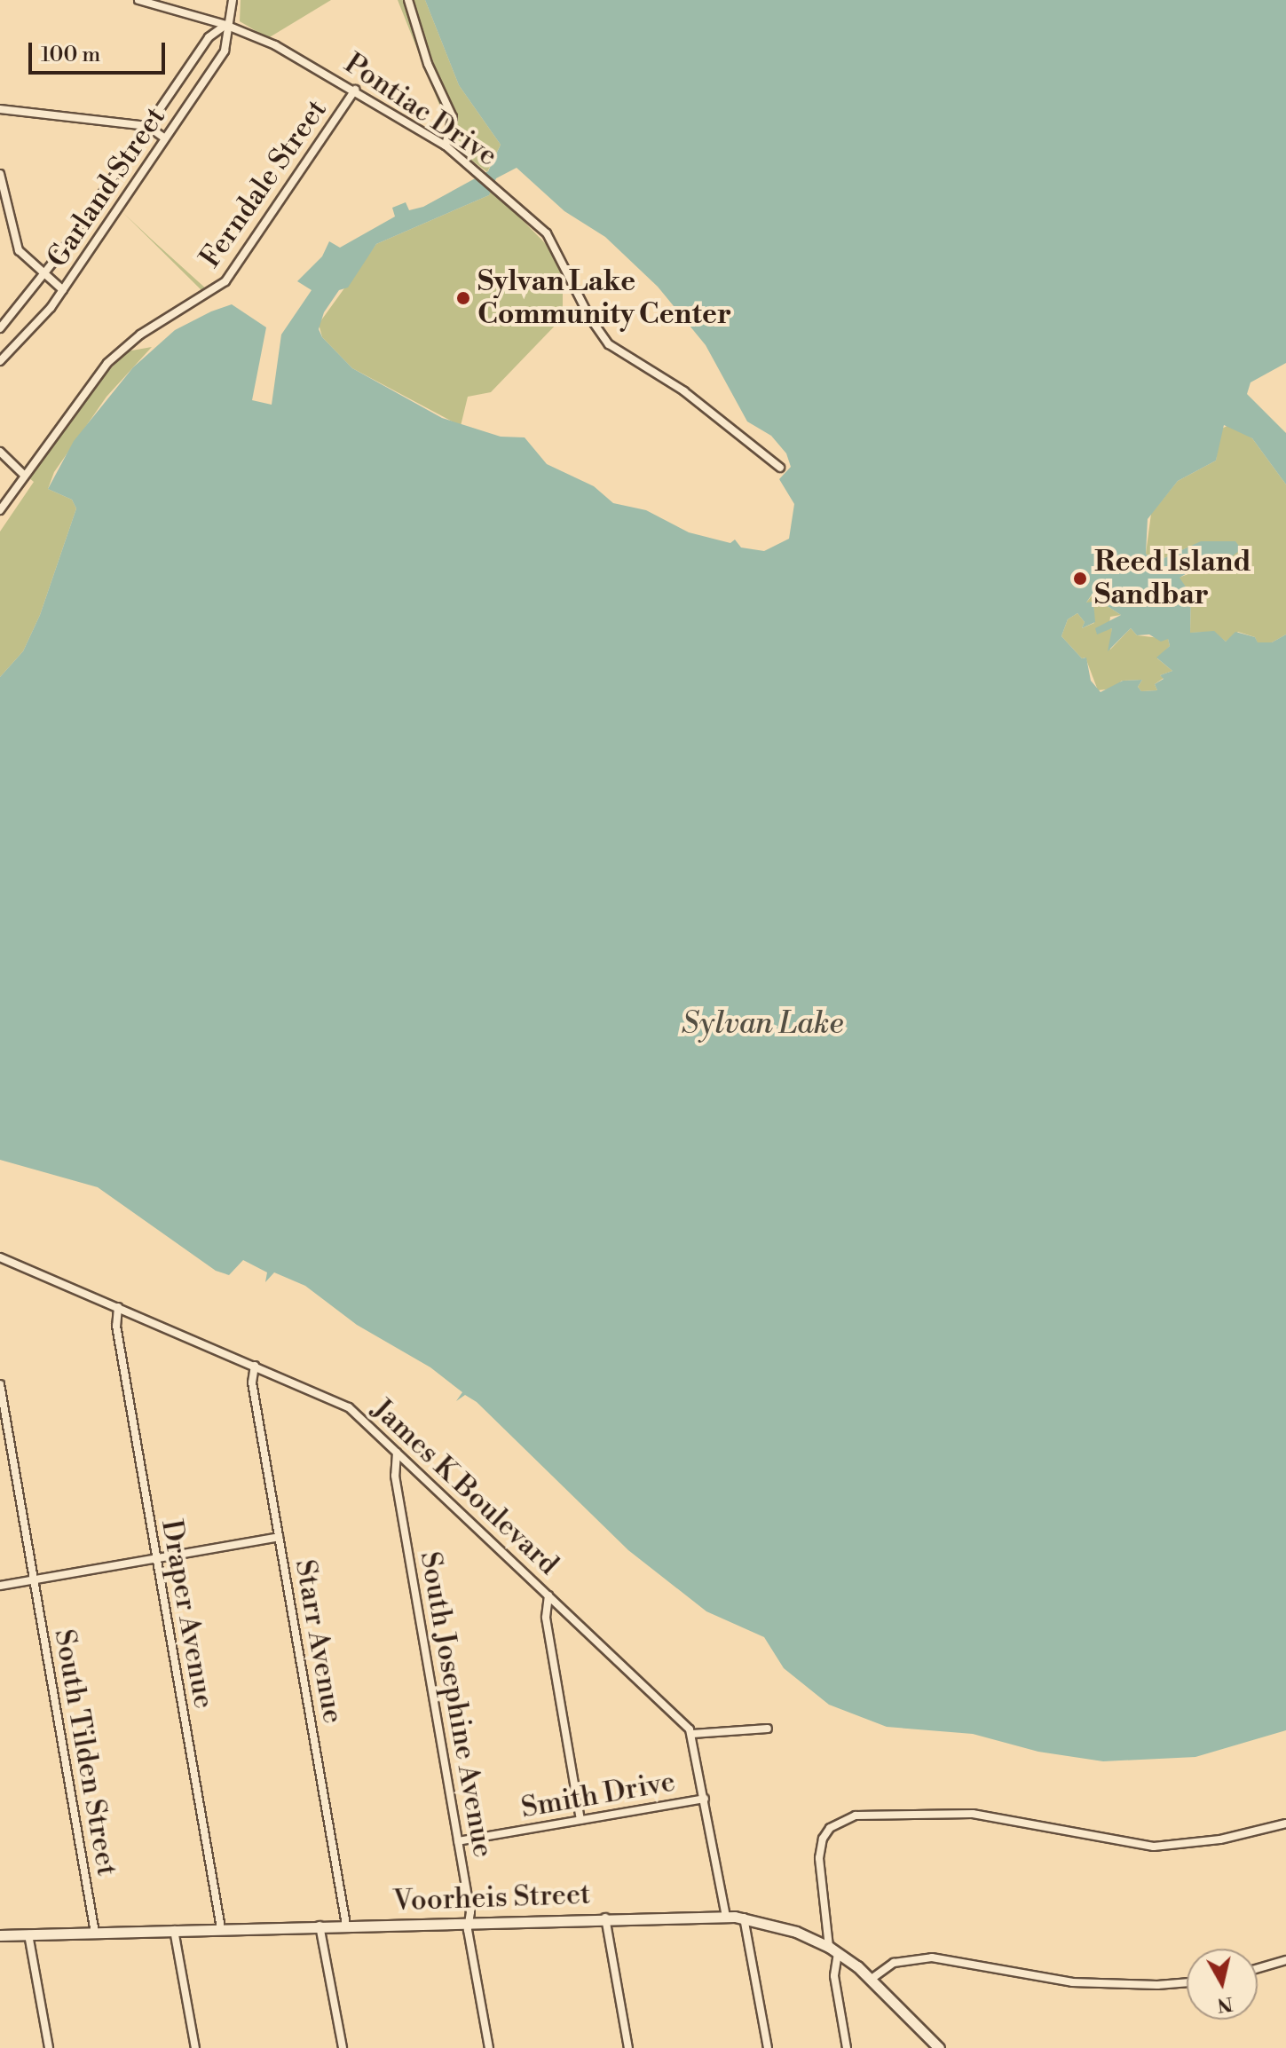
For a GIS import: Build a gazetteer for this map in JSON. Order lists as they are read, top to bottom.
{
  "streets": {
    "street": [
      "Pontiac Drive",
      "Ferndale Street",
      "Garland Street",
      "James K Boulevard",
      "Draper Avenue",
      "Starr Avenue",
      "South Josephine Avenue",
      "South Tilden Street",
      "Smith Drive",
      "Voorheis Street"
    ]
  },
  "crossings": [
    ["Pontiac Drive", "Ferndale Street"],
    ["Pontiac Drive", "Garland Street"],
    ["James K Boulevard", "Draper Avenue"],
    ["James K Boulevard", "Starr Avenue"],
    ["James K Boulevard", "South Josephine Avenue"],
    ["Draper Avenue", "Voorheis Street"],
    ["Starr Avenue", "Voorheis Street"],
    ["South Josephine Avenue", "Smith Drive"],
    ["South Josephine Avenue", "Voorheis Street"],
    ["South Tilden Street", "Voorheis Street"]
  ],
  "water": ["Sylvan Lake"],
  "places": ["Sylvan Lake Community Center", "Reed Island Sandbar"],
  "scale_bar": "100 m",
  "north": "bottom"
}
